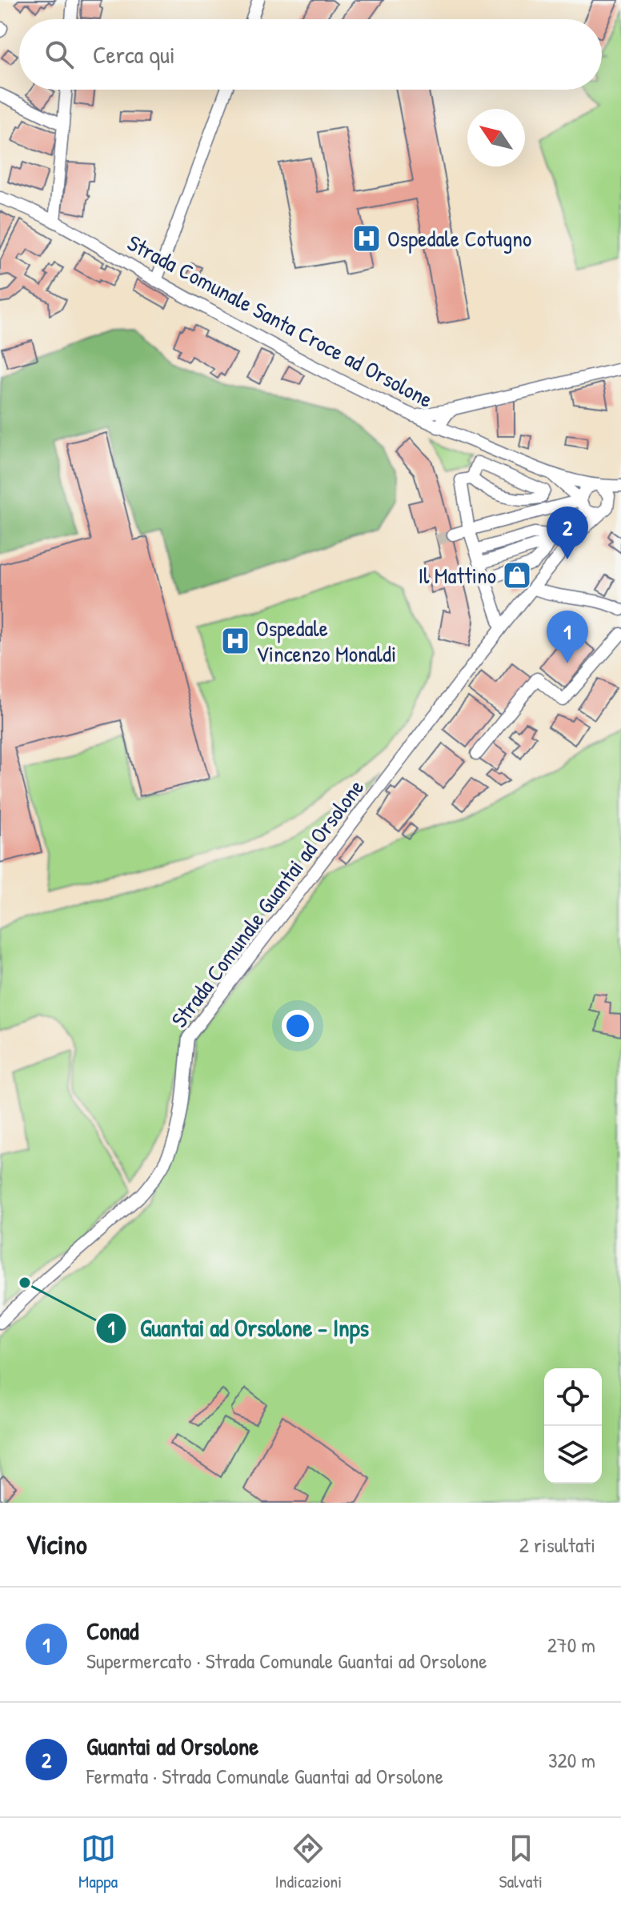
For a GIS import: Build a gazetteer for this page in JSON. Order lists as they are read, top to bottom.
{
  "streets": {
    "street": ["Strada Comunale Santa Croce ad Orsolone", "Strada Comunale Guantai ad Orsolone"]
  },
  "crossings": [
    ["Strada Comunale Santa Croce ad Orsolone", "Strada Comunale Guantai ad Orsolone"]
  ],
  "places": {
    "hospital": ["Ospedale Cotugno", "Ospedale Vincenzo Monaldi"],
    "shop": ["Il Mattino"],
    "other": ["Guantai ad Orsolone - Inps"]
  },
  "north": "top left",
  "page": {
    "search": "Cerca qui",
    "pins": ["2", "1"],
    "heading": ["Vicino", "2 risultati"],
    "list": [
      {
        "mark": "1",
        "name": "Conad",
        "note": "Supermercato · Strada Comunale Guantai ad Orsolone",
        "value": "270 m"
      },
      {
        "mark": "2",
        "name": "Guantai ad Orsolone",
        "note": "Fermata · Strada Comunale Guantai ad Orsolone",
        "value": "320 m"
      }
    ],
    "nav": ["Mappa", "Indicazioni", "Salvati"]
  }
}
